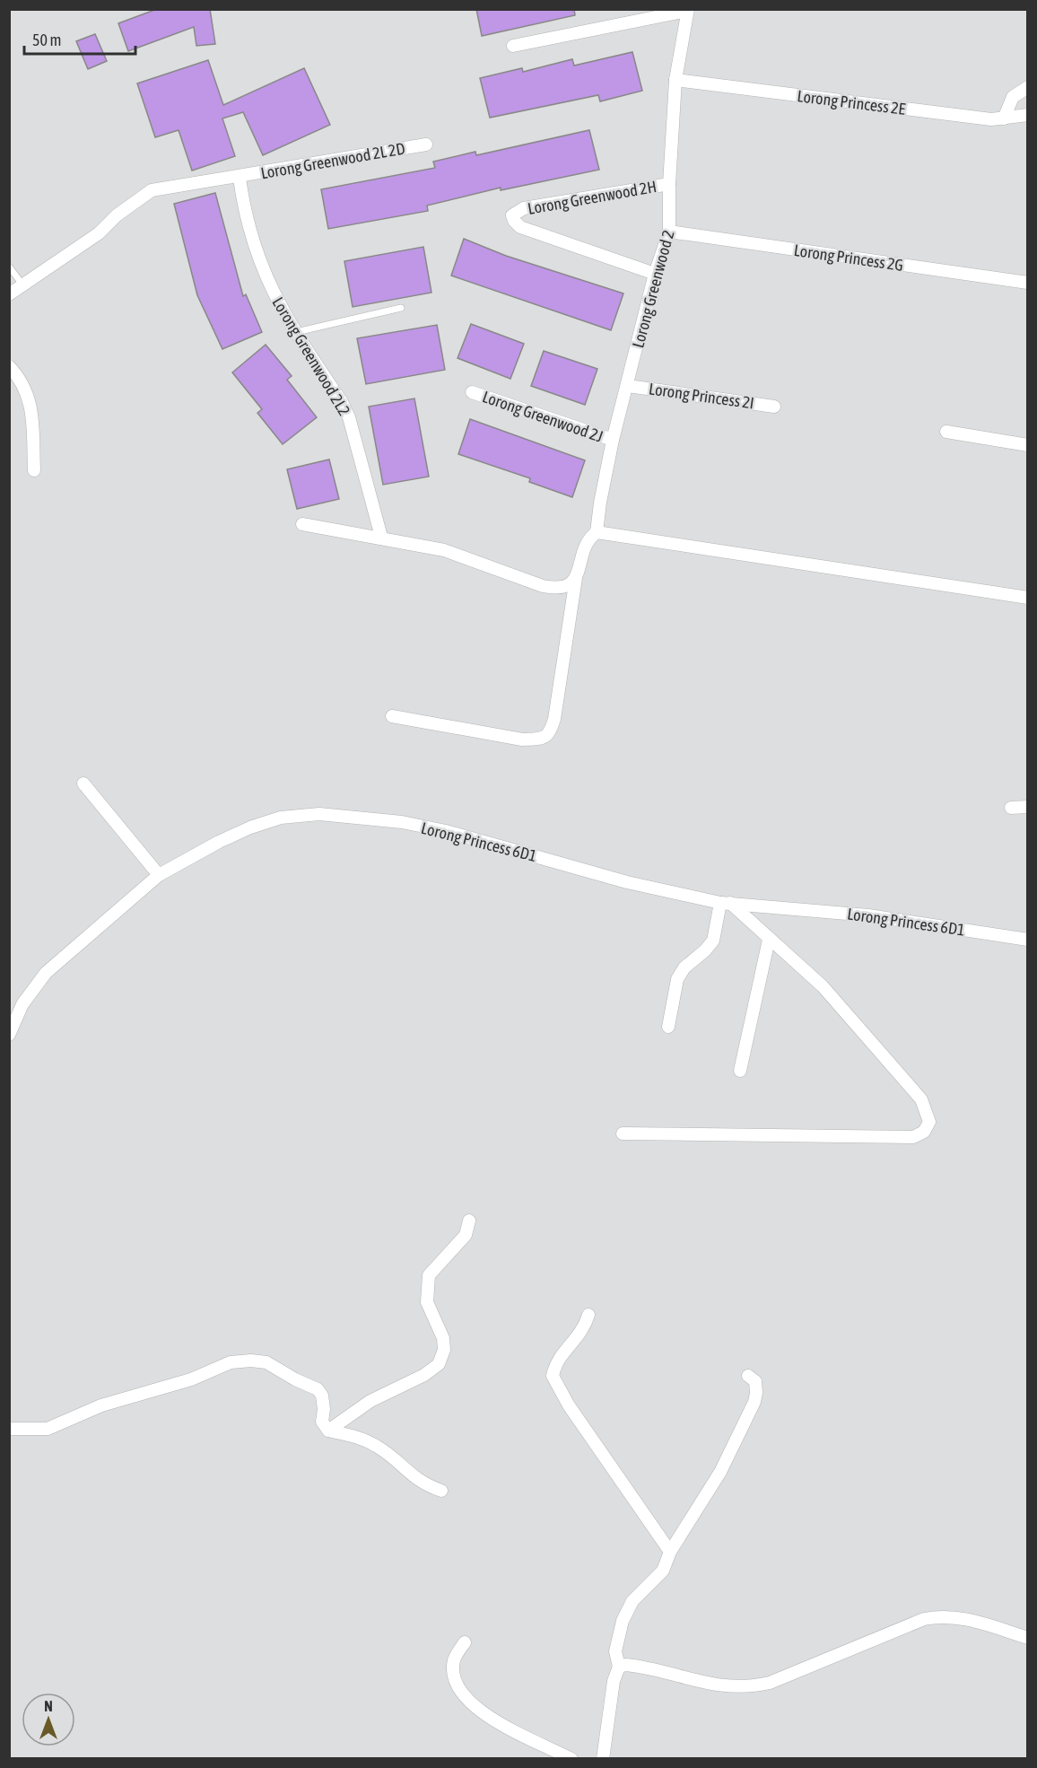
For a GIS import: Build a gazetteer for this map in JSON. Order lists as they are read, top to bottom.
{
  "streets": {
    "street": [
      "Lorong Princess 2E",
      "Lorong Greenwood 2L 2D",
      "Lorong Greenwood 2H",
      "Lorong Princess 2G",
      "Lorong Greenwood 2",
      "Lorong Greenwood 2L2",
      "Lorong Princess 2I",
      "Lorong Greenwood 2J",
      "Lorong Princess 6D1"
    ]
  },
  "crossings": [
    ["Lorong Princess 2E", "Lorong Greenwood 2"],
    ["Lorong Greenwood 2L 2D", "Lorong Greenwood 2L2"],
    ["Lorong Greenwood 2H", "Lorong Greenwood 2"],
    ["Lorong Princess 2G", "Lorong Greenwood 2"],
    ["Lorong Greenwood 2", "Lorong Princess 2I"],
    ["Lorong Greenwood 2", "Lorong Greenwood 2J"]
  ],
  "scale_bar": "50 m",
  "north": "top"
}
